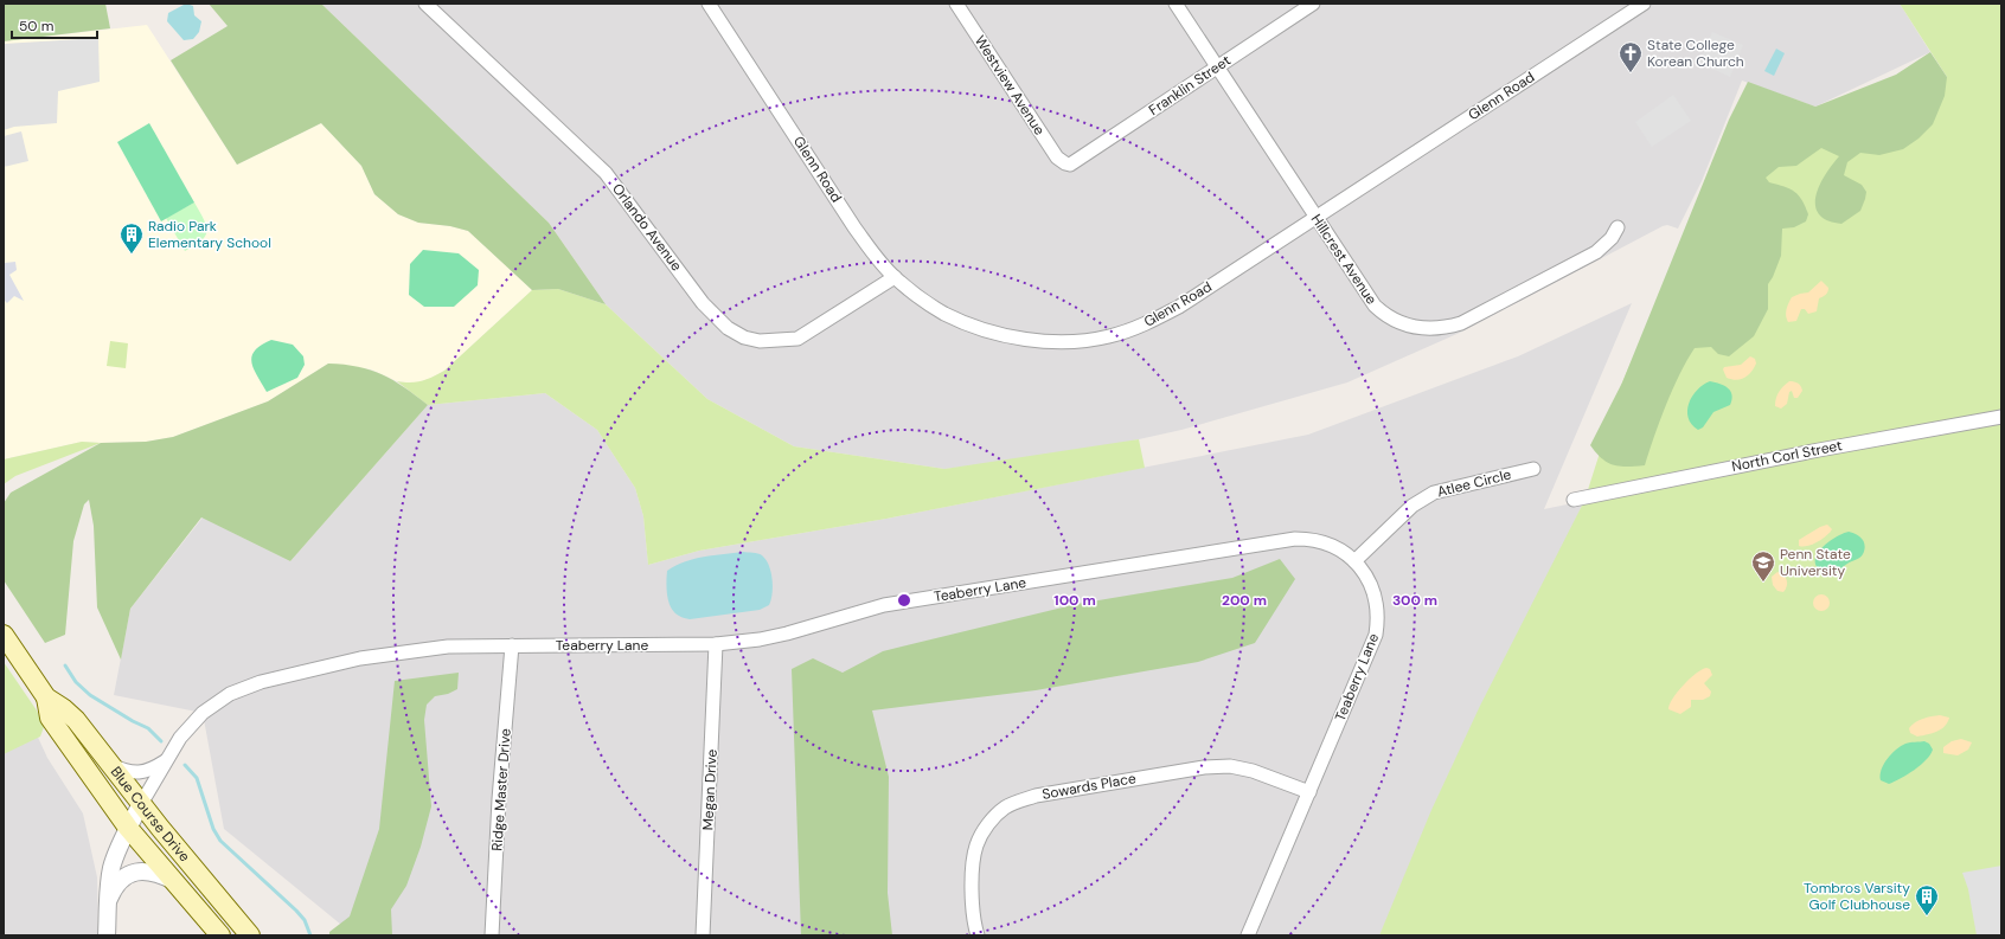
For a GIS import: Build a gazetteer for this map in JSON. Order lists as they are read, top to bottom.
{
  "streets": {
    "main road": ["Blue Course Drive"],
    "street": [
      "Westview Avenue",
      "Franklin Street",
      "Glenn Road",
      "Orlando Avenue",
      "Hillcrest Avenue",
      "North Corl Street",
      "Atlee Circle",
      "Teaberry Lane",
      "Sowards Place",
      "Ridge Master Drive",
      "Megan Drive"
    ]
  },
  "crossings": [
    ["Westview Avenue", "Franklin Street"],
    ["Franklin Street", "Hillcrest Avenue"],
    ["Glenn Road", "Orlando Avenue"],
    ["Glenn Road", "Hillcrest Avenue"],
    ["Atlee Circle", "Teaberry Lane"],
    ["Teaberry Lane", "Sowards Place"],
    ["Teaberry Lane", "Ridge Master Drive"],
    ["Teaberry Lane", "Megan Drive"],
    ["Teaberry Lane", "Blue Course Drive"]
  ],
  "places": {
    "church": ["State College Korean Church"],
    "building": ["Radio Park Elementary School", "Tombros Varsity Golf Clubhouse"],
    "school or university": ["Penn State University"]
  },
  "scale_bar": "50 m",
  "rings": ["100 m", "200 m", "300 m"]
}
